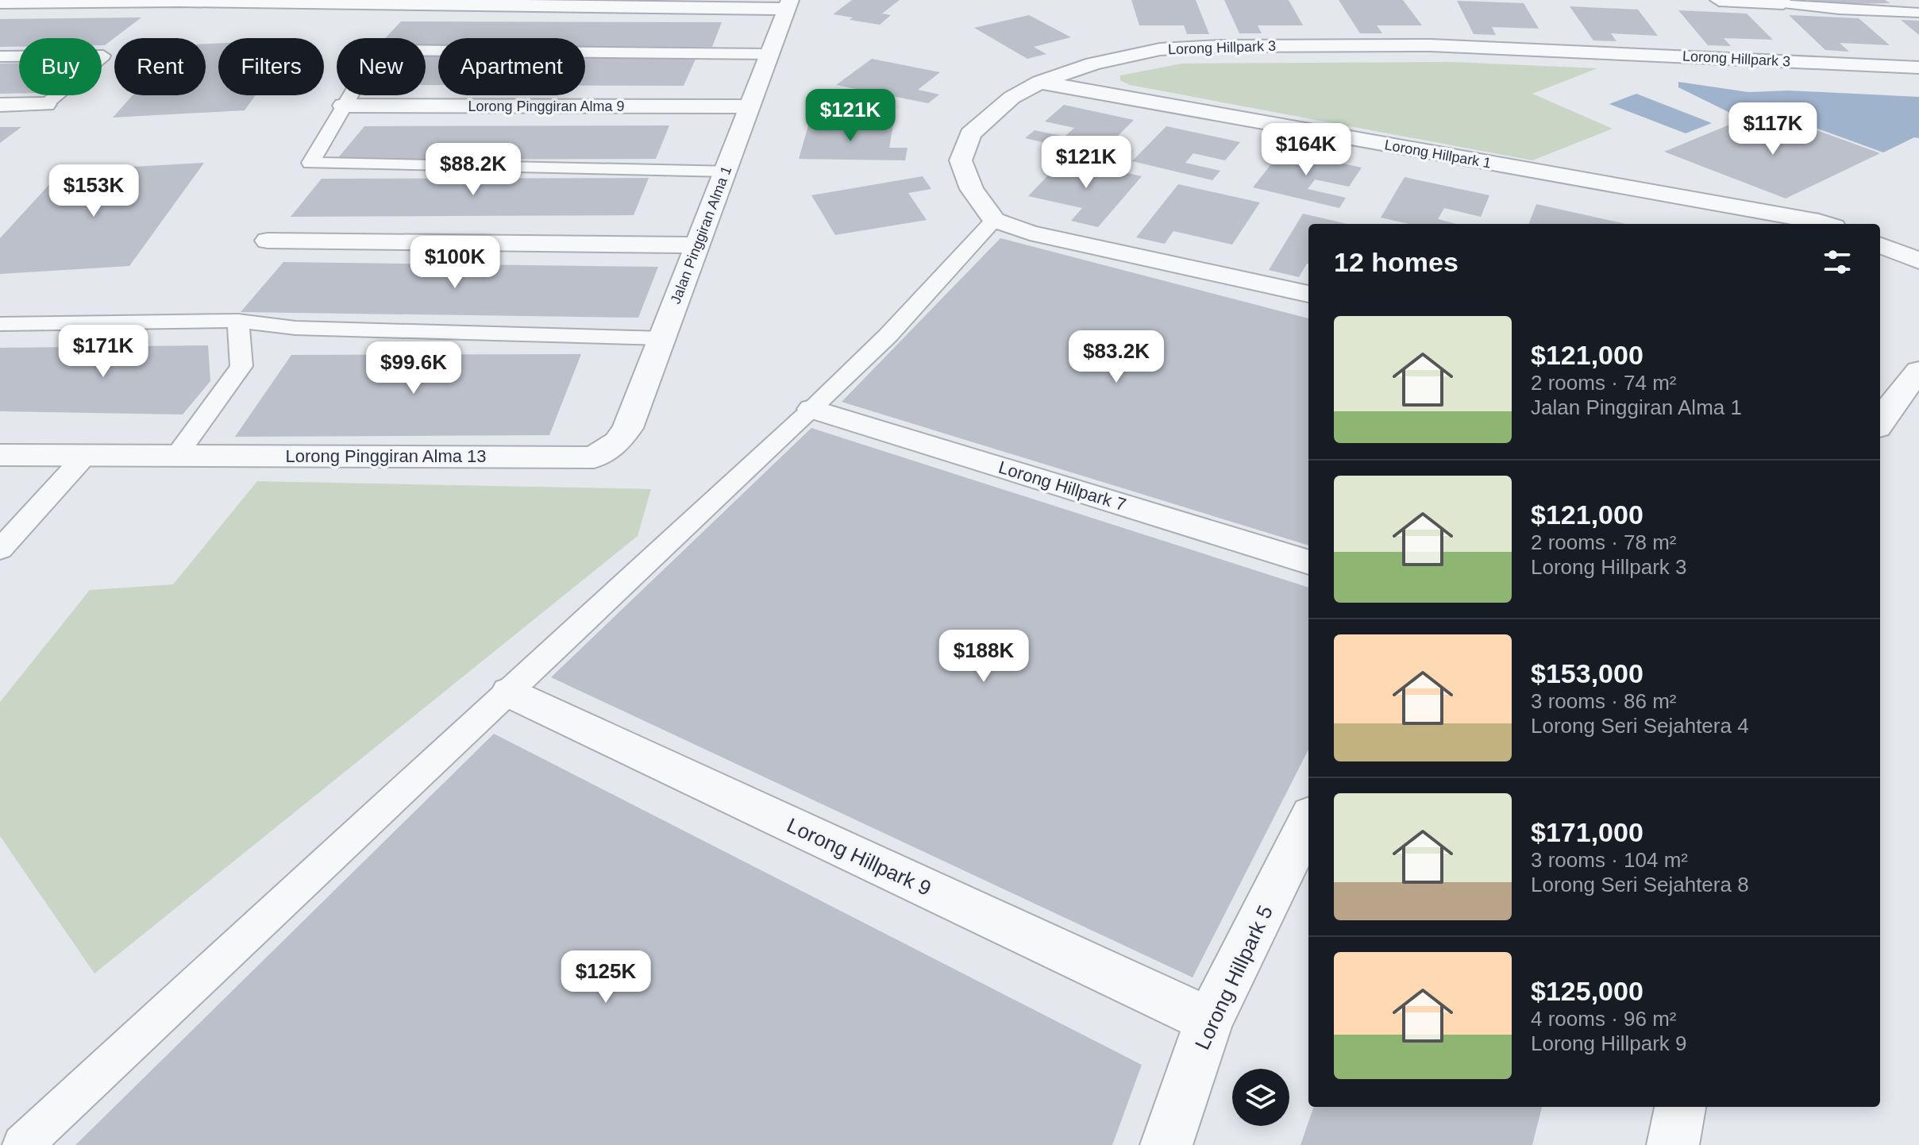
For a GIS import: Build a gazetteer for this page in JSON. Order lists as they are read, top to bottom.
{
  "streets": {
    "street": [
      "Lorong Hillpark 3",
      "Lorong Pinggiran Alma 9",
      "Lorong Hillpark 1",
      "Jalan Pinggiran Alma 1",
      "Lorong Pinggiran Alma 13",
      "Lorong Hillpark 7",
      "Lorong Hillpark 9",
      "Lorong Hillpark 5"
    ]
  },
  "crossings": [
    ["Lorong Hillpark 3", "Lorong Hillpark 1"],
    ["Lorong Pinggiran Alma 9", "Jalan Pinggiran Alma 1"],
    ["Jalan Pinggiran Alma 1", "Lorong Pinggiran Alma 13"],
    ["Lorong Hillpark 9", "Lorong Hillpark 5"]
  ],
  "page": {
    "chip": [
      "Buy",
      "Rent",
      "Filters",
      "New",
      "Apartment"
    ],
    "price": [
      "$121K",
      "$117K",
      "$164K",
      "$121K",
      "$88.2K",
      "$153K",
      "$100K",
      "$171K",
      "$83.2K",
      "$99.6K",
      "$188K",
      "$125K"
    ],
    "heading": "12 homes",
    "list": [
      {
        "name": "$121,000",
        "note": "2 rooms · 74 m² · Jalan Pinggiran Alma 1"
      },
      {
        "name": "$121,000",
        "note": "2 rooms · 78 m² · Lorong Hillpark 3"
      },
      {
        "name": "$153,000",
        "note": "3 rooms · 86 m² · Lorong Seri Sejahtera 4"
      },
      {
        "name": "$171,000",
        "note": "3 rooms · 104 m² · Lorong Seri Sejahtera 8"
      },
      {
        "name": "$125,000",
        "note": "4 rooms · 96 m² · Lorong Hillpark 9"
      }
    ]
  }
}
